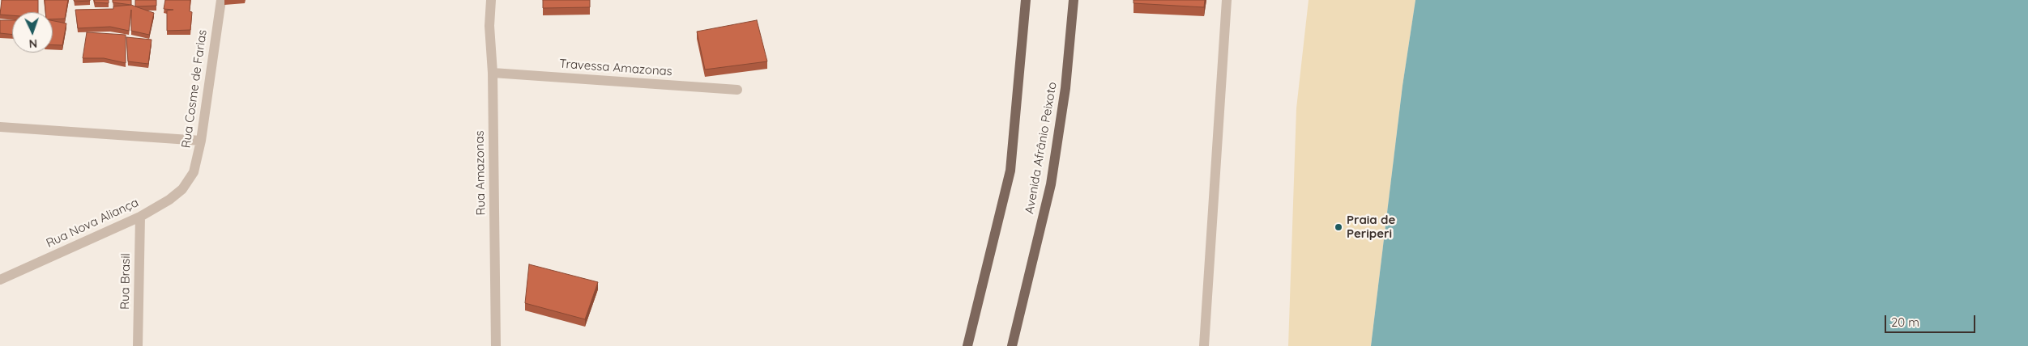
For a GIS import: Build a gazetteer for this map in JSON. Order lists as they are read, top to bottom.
{
  "streets": {
    "main road": ["Avenida Afrânio Peixoto"],
    "street": [
      "Travessa Amazonas",
      "Rua Cosme de Farias",
      "Rua Amazonas",
      "Rua Nova Aliança",
      "Rua Brasil"
    ]
  },
  "crossings": [
    ["Travessa Amazonas", "Rua Amazonas"],
    ["Rua Cosme de Farias", "Rua Nova Aliança"],
    ["Rua Nova Aliança", "Rua Brasil"]
  ],
  "places": ["Praia de Periperi"],
  "scale_bar": "20 m",
  "north": "bottom"
}
